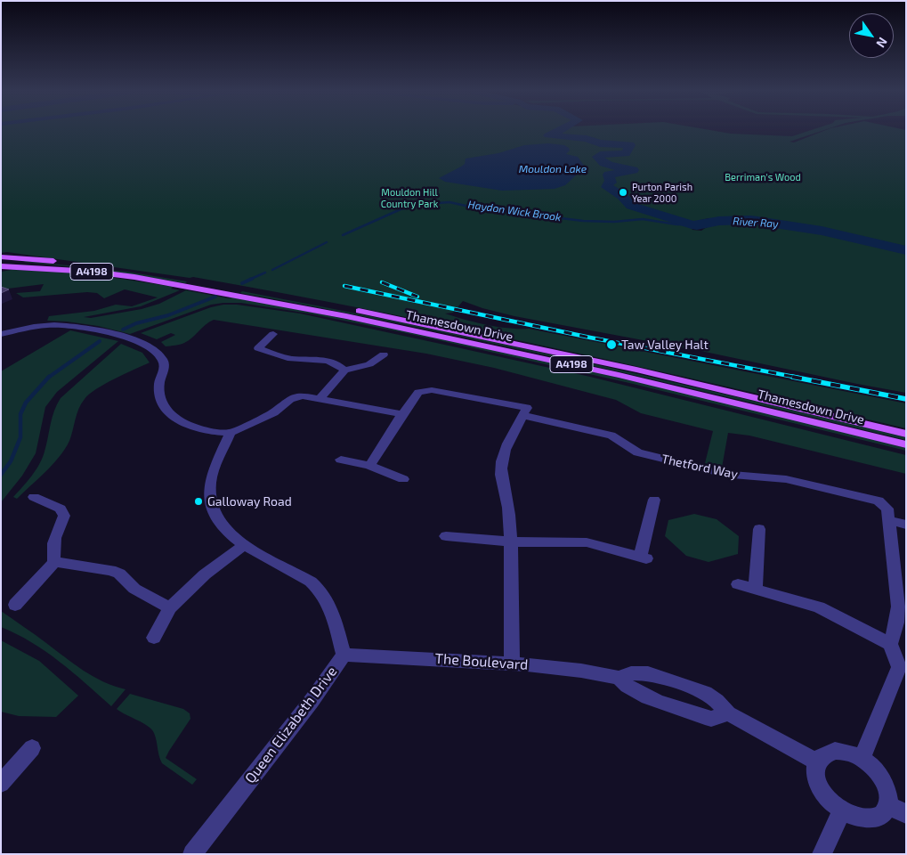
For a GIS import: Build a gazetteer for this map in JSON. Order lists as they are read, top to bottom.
{
  "streets": {
    "main road": ["A4198", "Thamesdown Drive"],
    "street": ["Thetford Way", "The Boulevard", "Queen Elizabeth Drive"]
  },
  "crossings": [
    ["The Boulevard", "Queen Elizabeth Drive"]
  ],
  "water": ["Mouldon Lake", "Haydon Wick Brook", "River Ray"],
  "parks": ["Berriman's Wood", "Mouldon Hill Country Park"],
  "places": ["Purton Parish Year 2000", "Taw Valley Halt", "Galloway Road"],
  "north": "bottom right"
}
